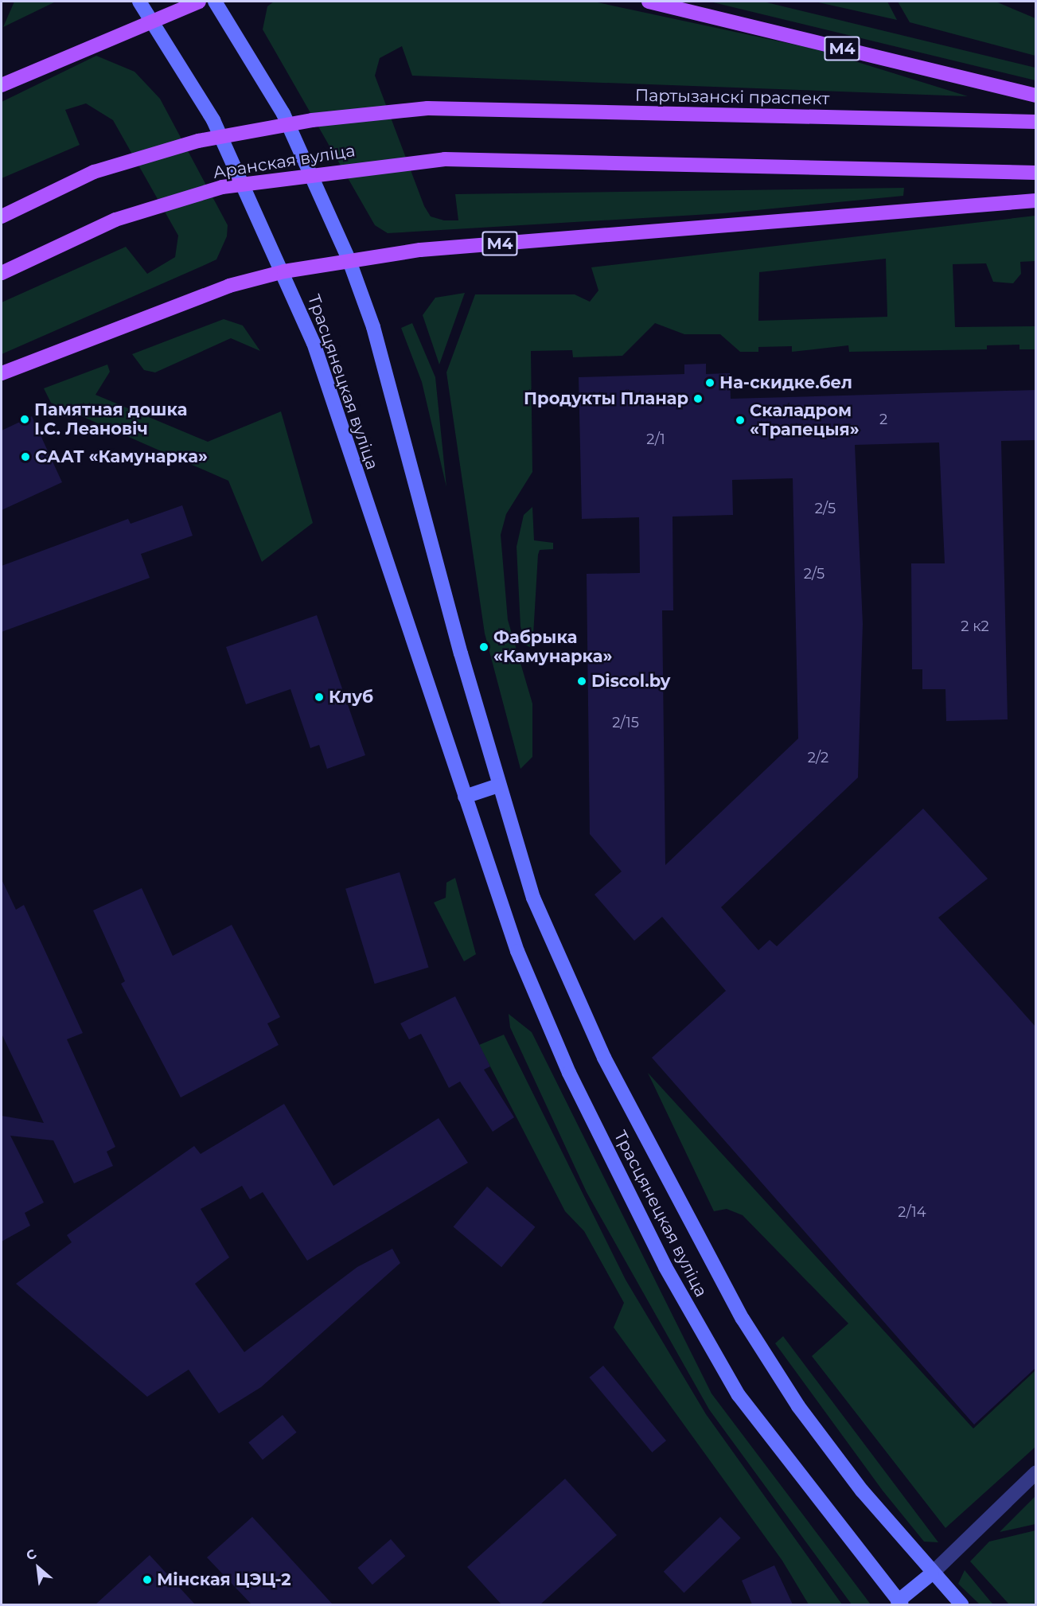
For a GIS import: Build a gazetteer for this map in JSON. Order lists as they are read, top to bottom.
{
  "streets": {
    "main road": [
      "М4",
      "Партызанскі праспект",
      "Аранская вуліца",
      "Трасцянецкая вуліца"
    ]
  },
  "crossings": [
    ["М4", "Трасцянецкая вуліца"],
    ["Партызанскі праспект", "Аранская вуліца"]
  ],
  "places": [
    "На-скидке.бел",
    "Продукты Планар",
    "Памятная дошка І.С. Леановіч",
    "Скаладром «Трапецыя»",
    "СААТ «Камунарка»",
    "Фабрыка «Камунарка»",
    "Discol.by",
    "Клуб",
    "Мінская ЦЭЦ-2"
  ],
  "house_numbers": [
    "2",
    "2/1",
    "2/5",
    "2/5",
    "2 к2",
    "2/15",
    "2/2",
    "2/14"
  ],
  "north": "top left"
}
